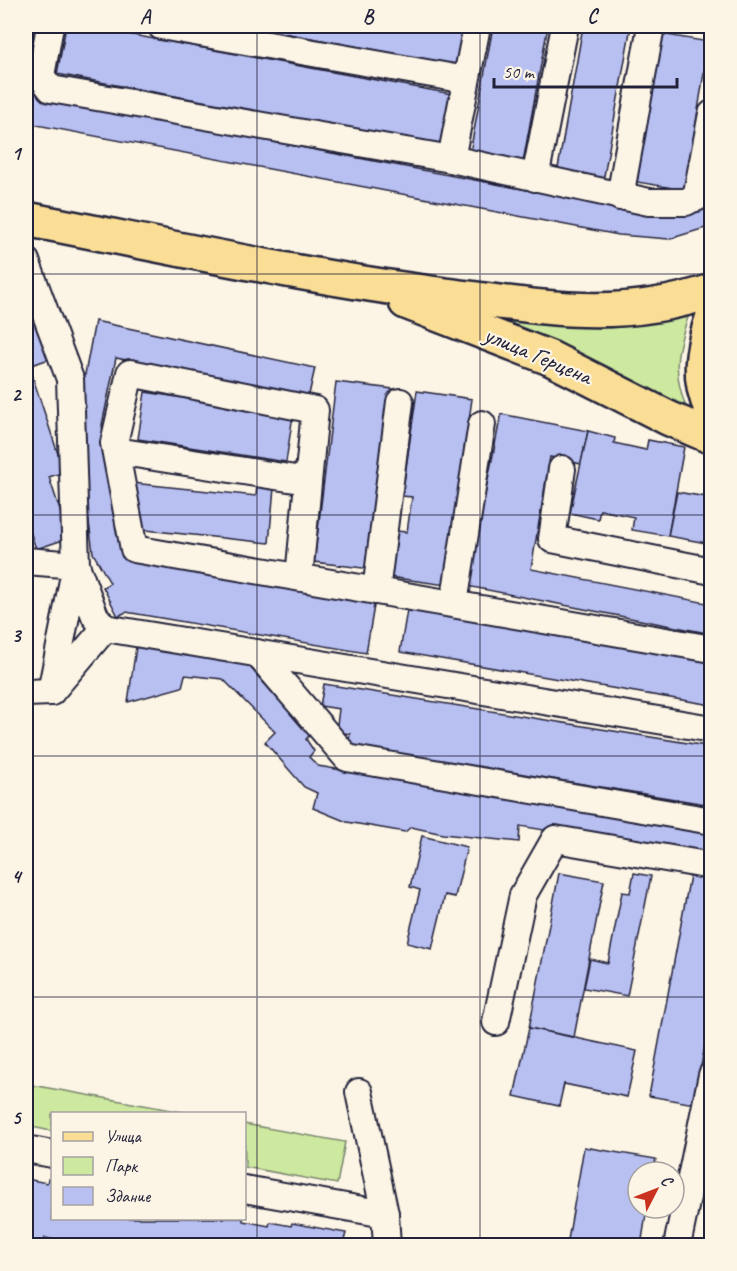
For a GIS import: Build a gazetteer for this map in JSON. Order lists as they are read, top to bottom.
{
  "streets": {
    "main road": ["улица Герцена"]
  },
  "legend": ["Улица", "Парк", "Здание"],
  "scale_bar": "50 m",
  "north": "top right",
  "grid": {
    "columns": ["A", "B", "C"],
    "rows": [
      "1",
      "2",
      "3",
      "4",
      "5"
    ]
  }
}
